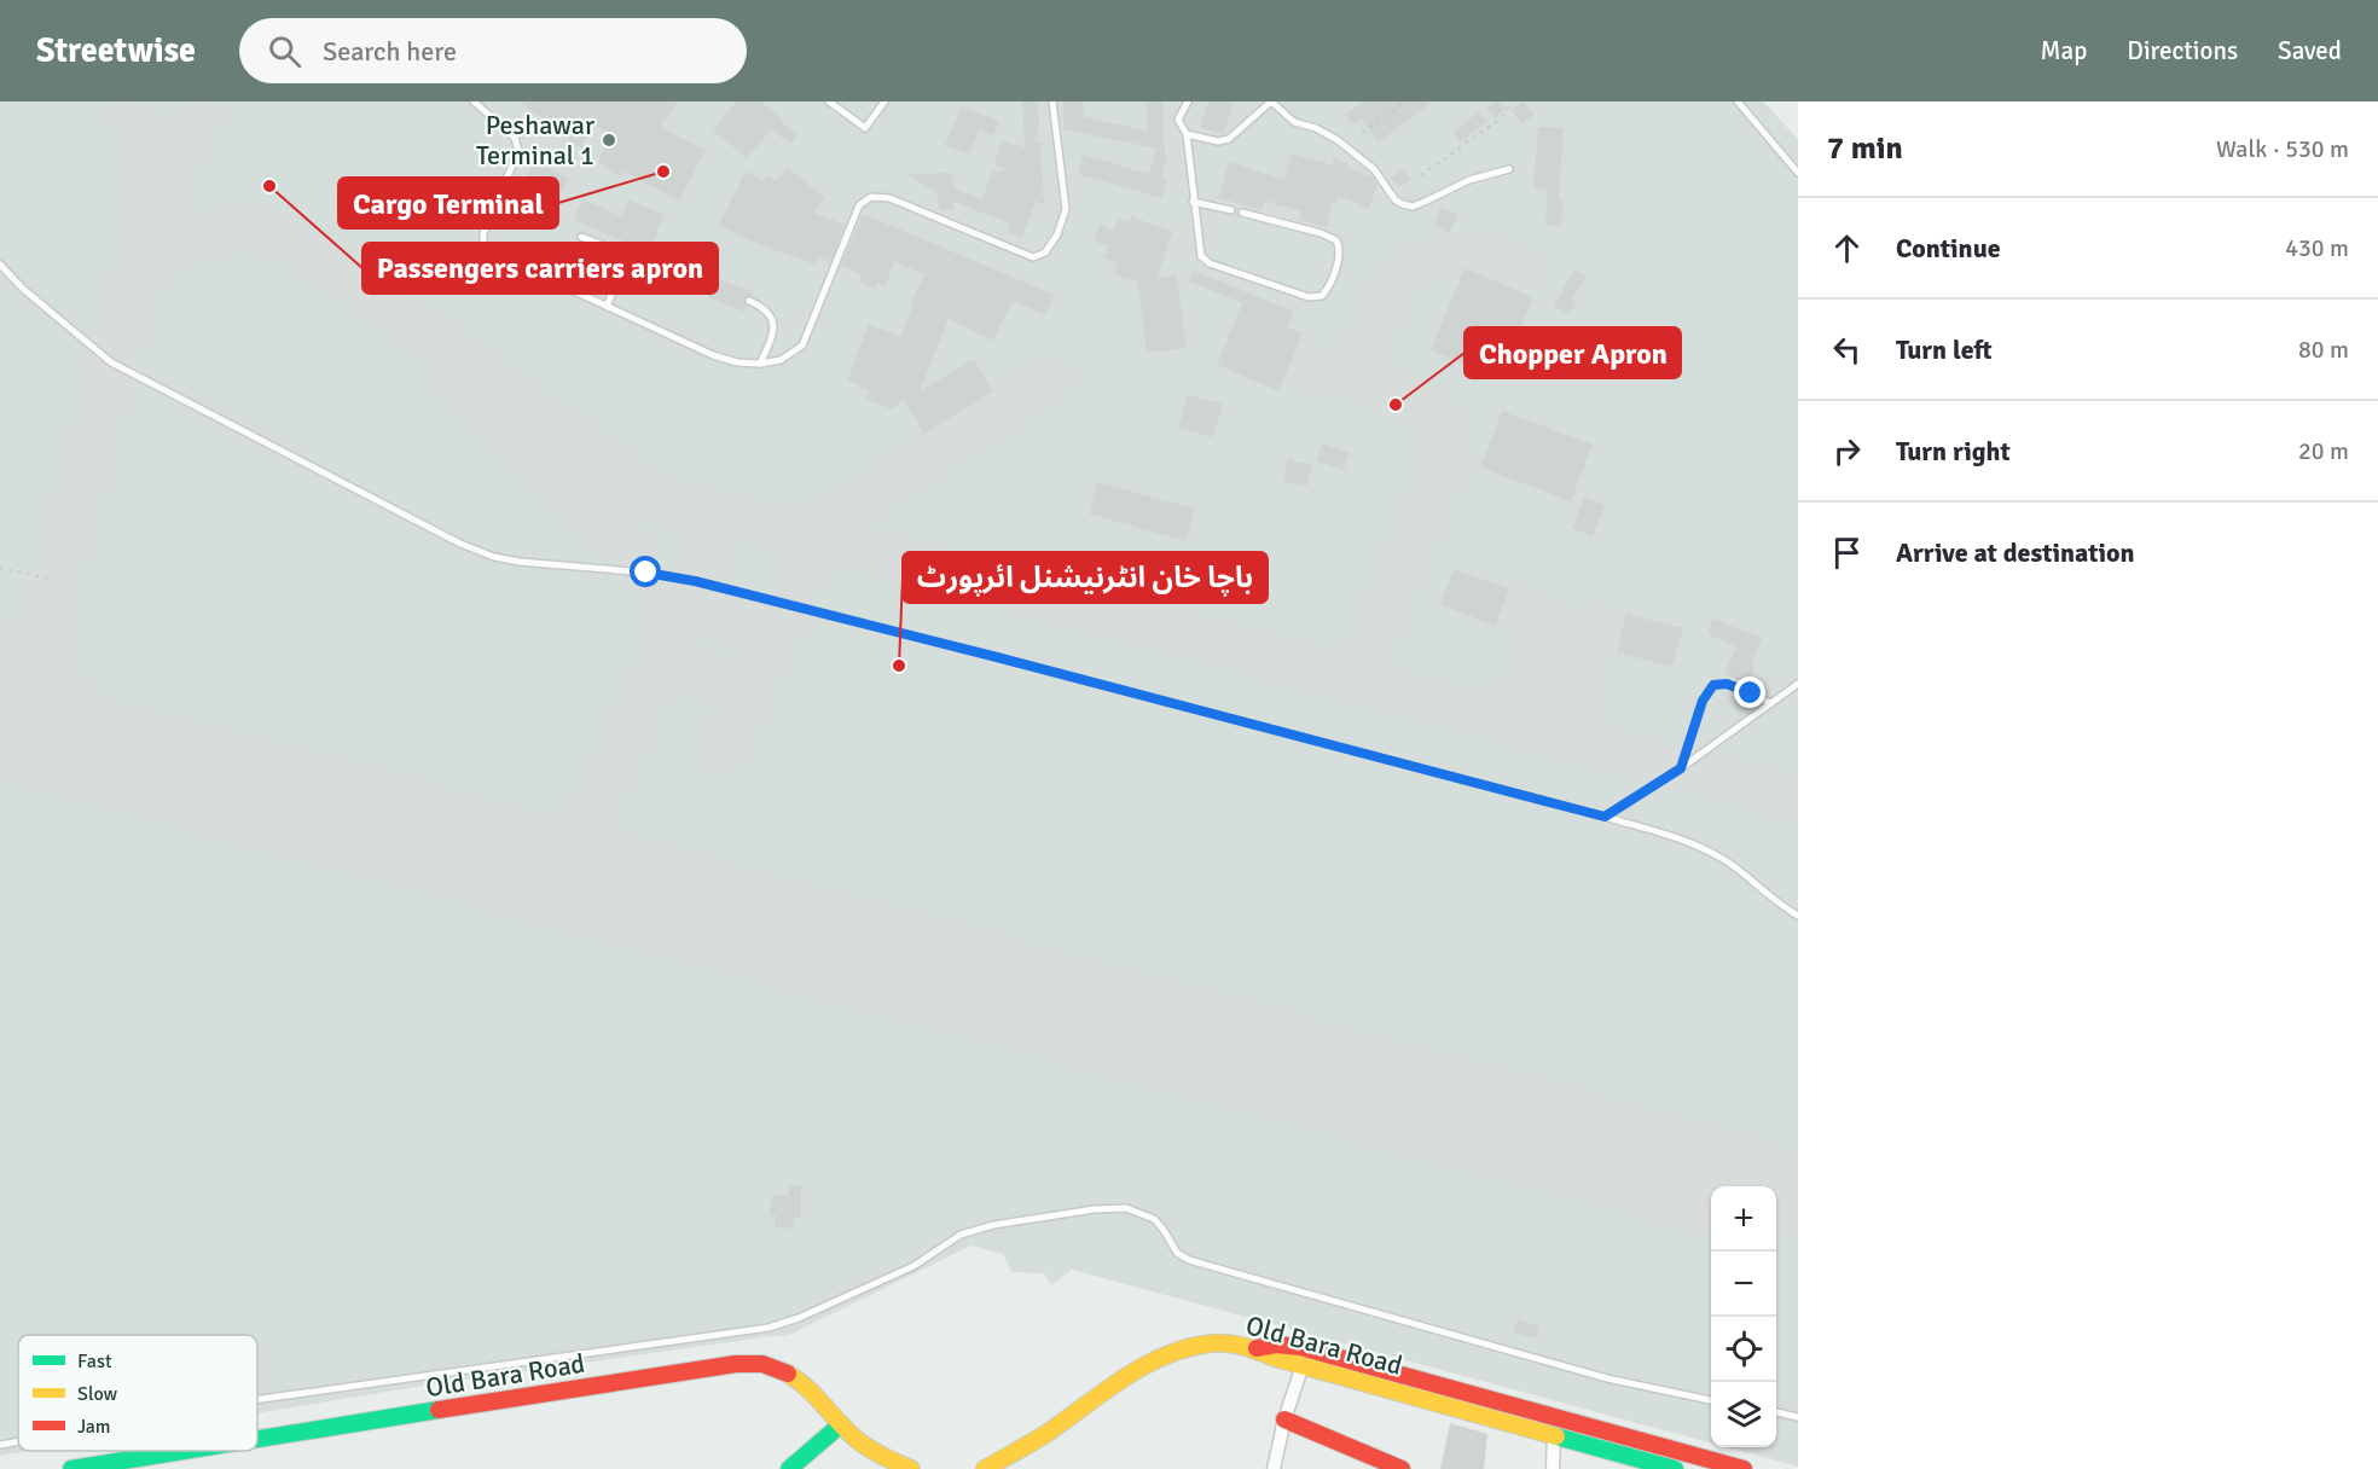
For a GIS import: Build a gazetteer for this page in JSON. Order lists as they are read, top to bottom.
{
  "streets": {
    "street": ["Old Bara Road"]
  },
  "places": [
    "Peshawar Terminal 1",
    "Cargo Terminal",
    "Passengers carriers apron",
    "Chopper Apron",
    "باچا خان انٹرنیشنل ائرپورٹ"
  ],
  "legend": ["Fast", "Slow", "Jam"],
  "page": {
    "header": "Streetwise",
    "search": "Search here",
    "nav": ["Map", "Directions", "Saved"],
    "heading": ["7 min", "Walk · 530 m"],
    "list": [
      ["Continue", "430 m"],
      ["Turn left", "80 m"],
      ["Turn right", "20 m"],
      "Arrive at destination"
    ],
    "map_buttons": ["+", "−"]
  }
}
